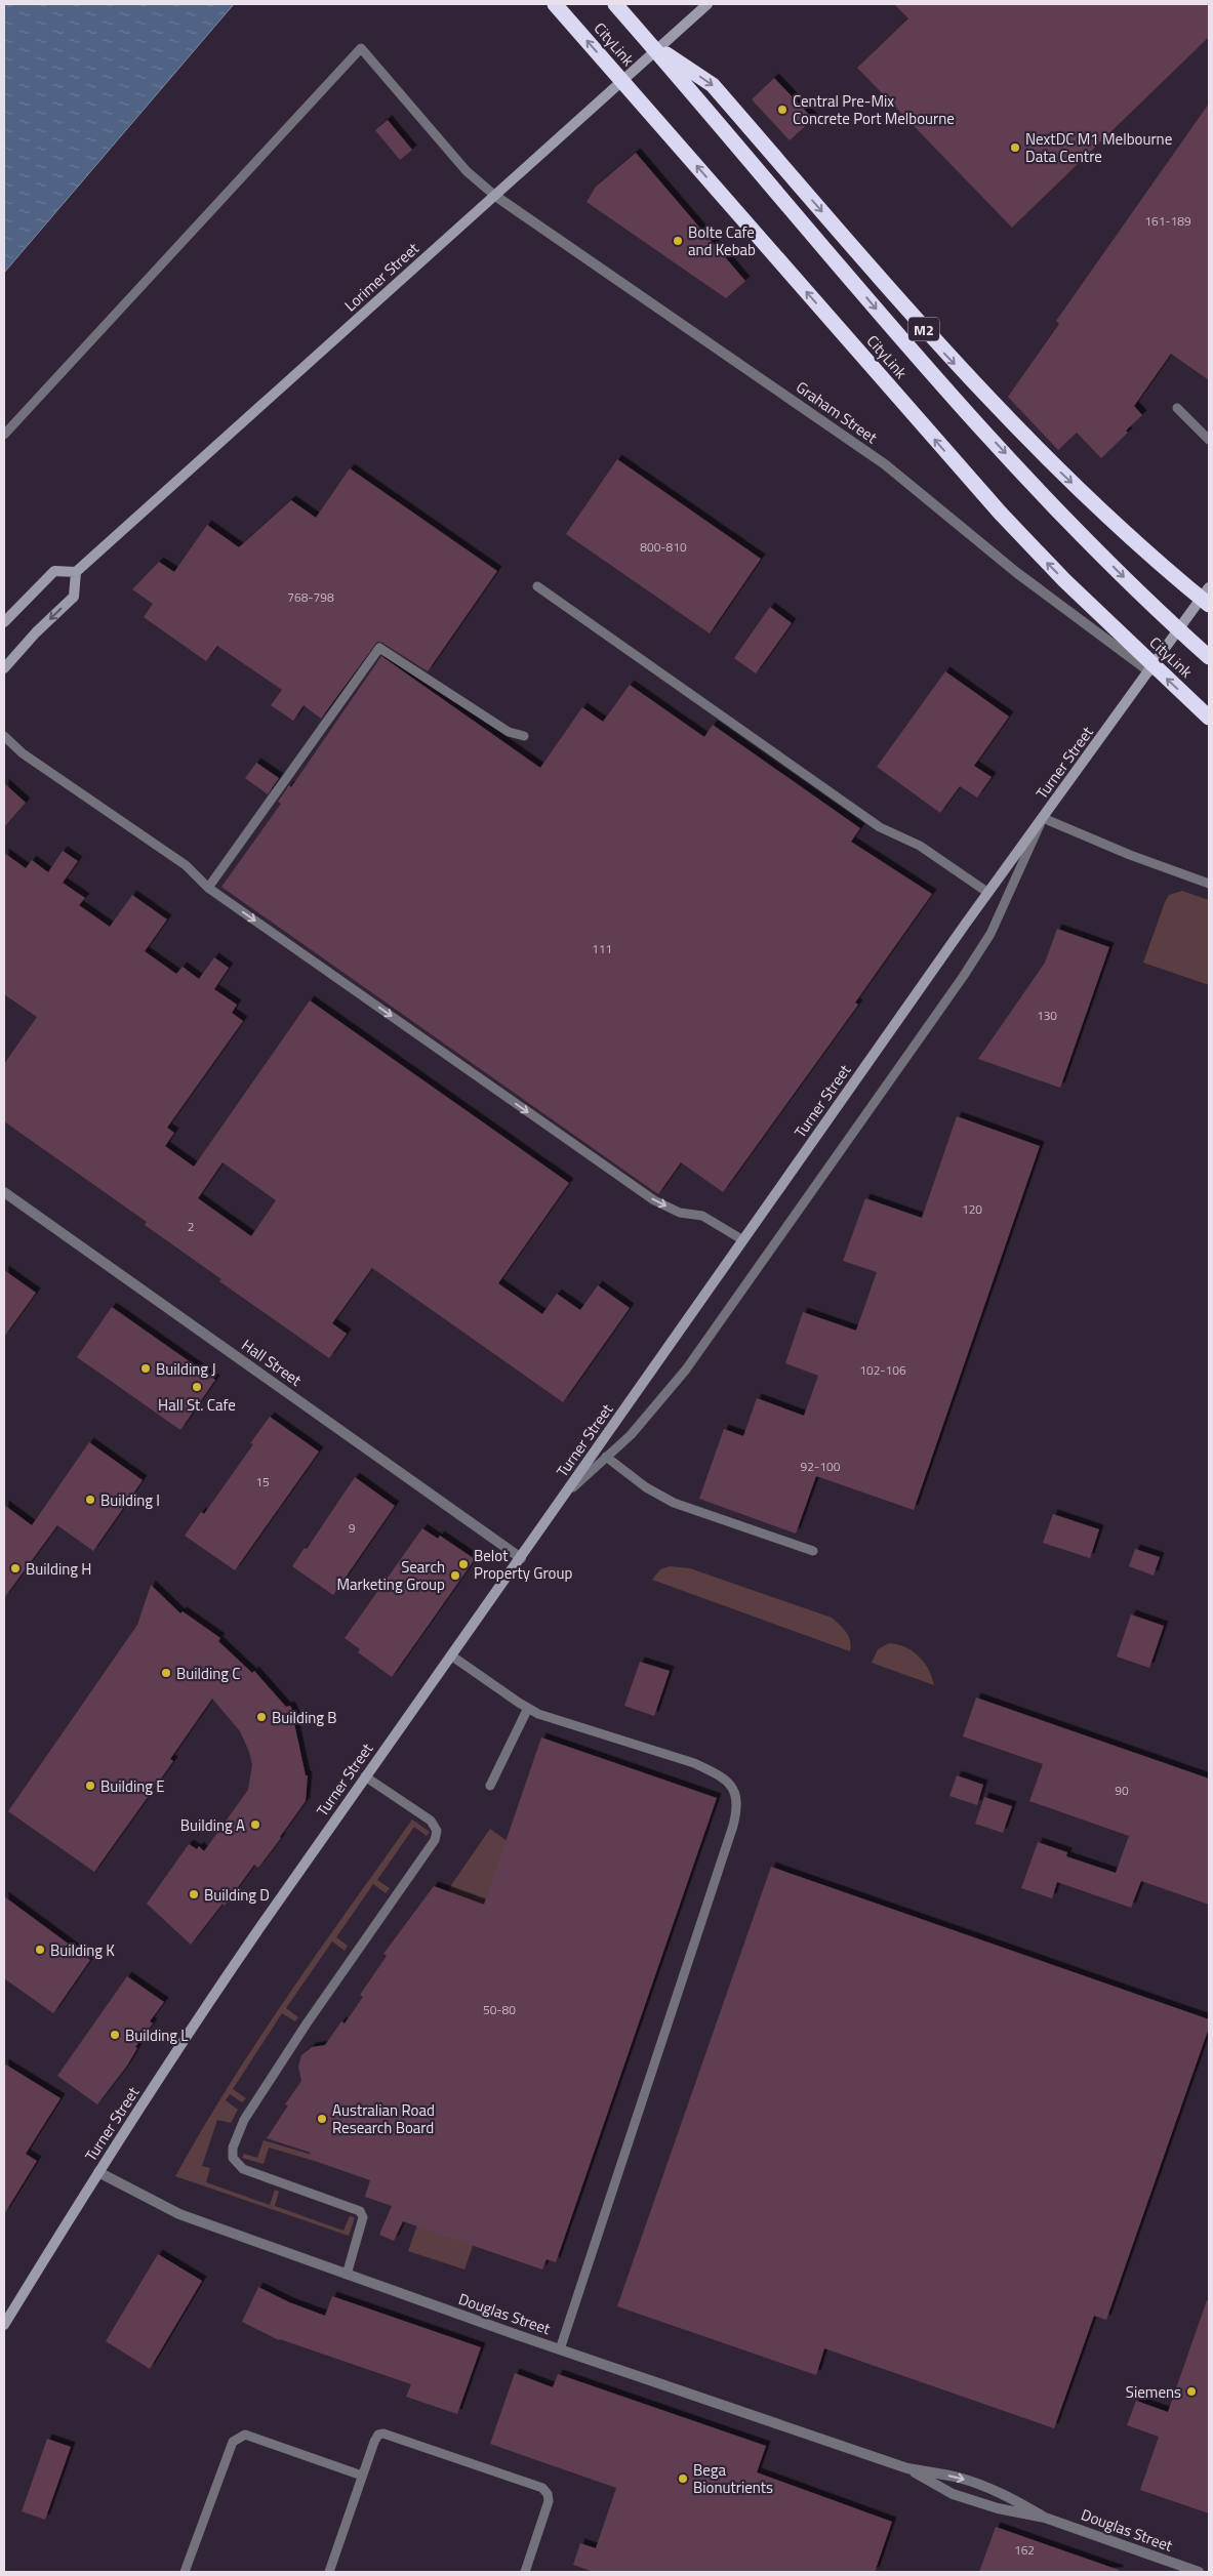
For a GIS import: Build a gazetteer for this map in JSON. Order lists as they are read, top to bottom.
{
  "streets": {
    "highway": ["CityLink", "M2"],
    "street": [
      "Lorimer Street",
      "Graham Street",
      "Turner Street",
      "Hall Street",
      "Douglas Street"
    ]
  },
  "crossings": [
    ["CityLink", "M2"],
    ["Lorimer Street", "Graham Street"],
    ["Graham Street", "Turner Street"],
    ["Turner Street", "Hall Street"],
    ["Turner Street", "Douglas Street"]
  ],
  "places": [
    "Central Pre-Mix Concrete Port Melbourne",
    "NextDC M1 Melbourne Data Centre",
    "Bolte Cafe and Kebab",
    "Building J",
    "Hall St. Cafe",
    "Building I",
    "Belot Property Group",
    "Building H",
    "Search Marketing Group",
    "Building C",
    "Building B",
    "Building E",
    "Building A",
    "Building D",
    "Building K",
    "Building L",
    "Australian Road Research Board",
    "Siemens",
    "Bega Bionutrients"
  ],
  "house_numbers": [
    "161-189",
    "800-810",
    "768-798",
    "111",
    "130",
    "120",
    "2",
    "102-106",
    "92-100",
    "15",
    "9",
    "90",
    "50-80",
    "162"
  ]
}
